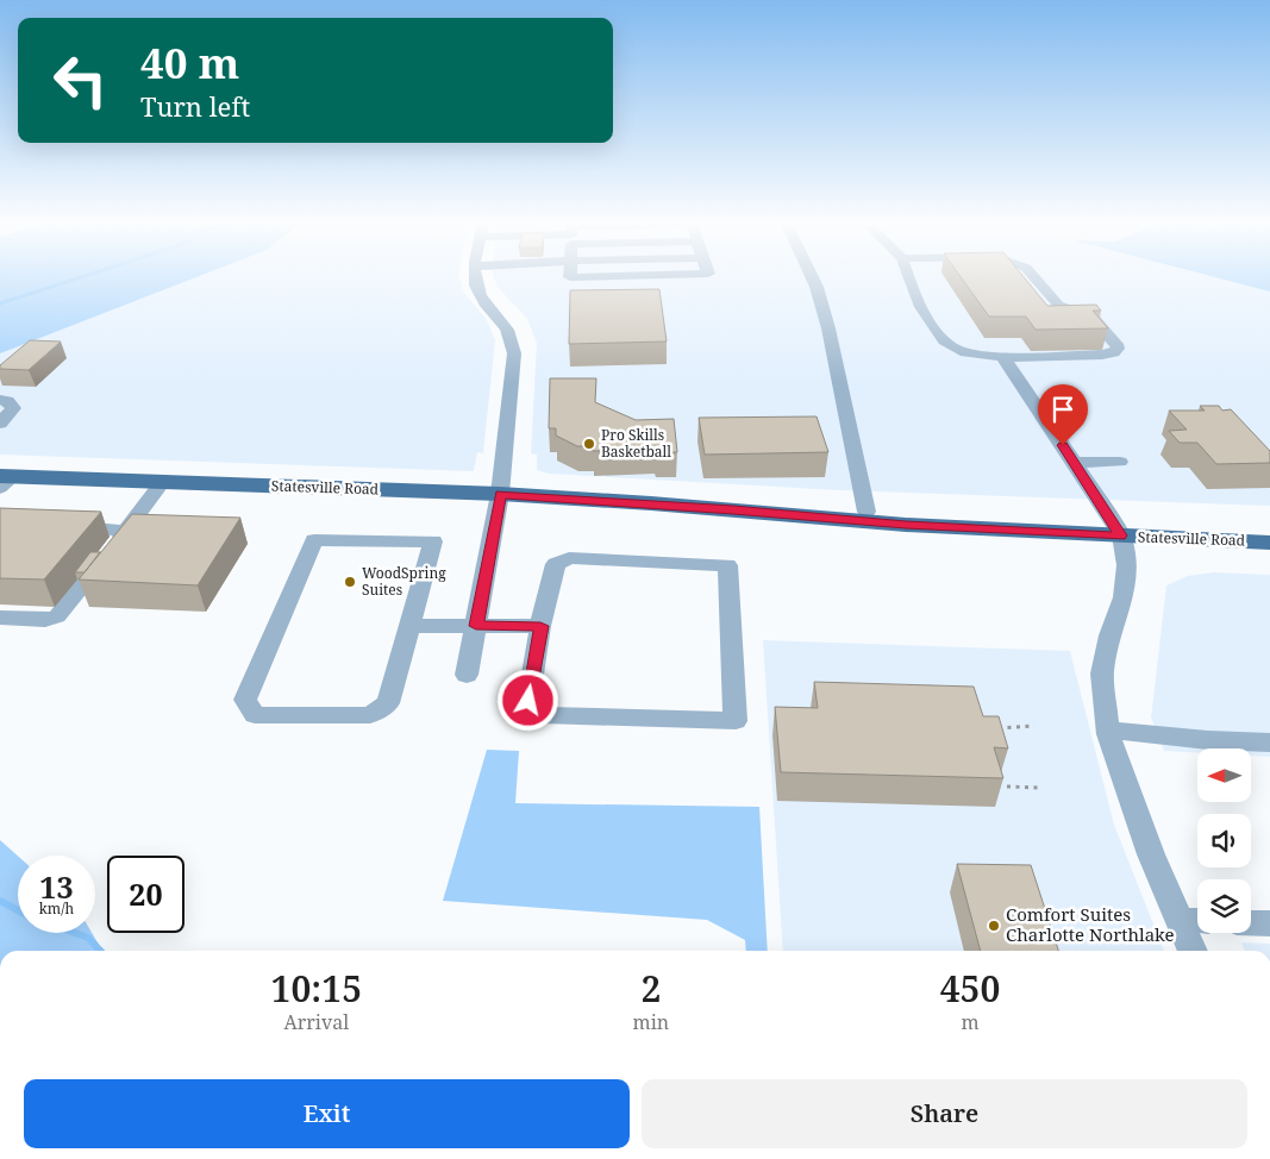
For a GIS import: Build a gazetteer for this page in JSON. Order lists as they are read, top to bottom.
{
  "streets": {
    "main road": ["Statesville Road"]
  },
  "places": ["Pro Skills Basketball", "WoodSpring Suites", "Comfort Suites Charlotte Northlake"],
  "north": "left",
  "page": {
    "turn": ["40 m", "Turn left"],
    "speed": "13 km/h",
    "limit": "20",
    "eta": [
      "10:15",
      "Arrival",
      "2",
      "min",
      "450",
      "m"
    ],
    "buttons": ["Exit", "Share"]
  }
}
